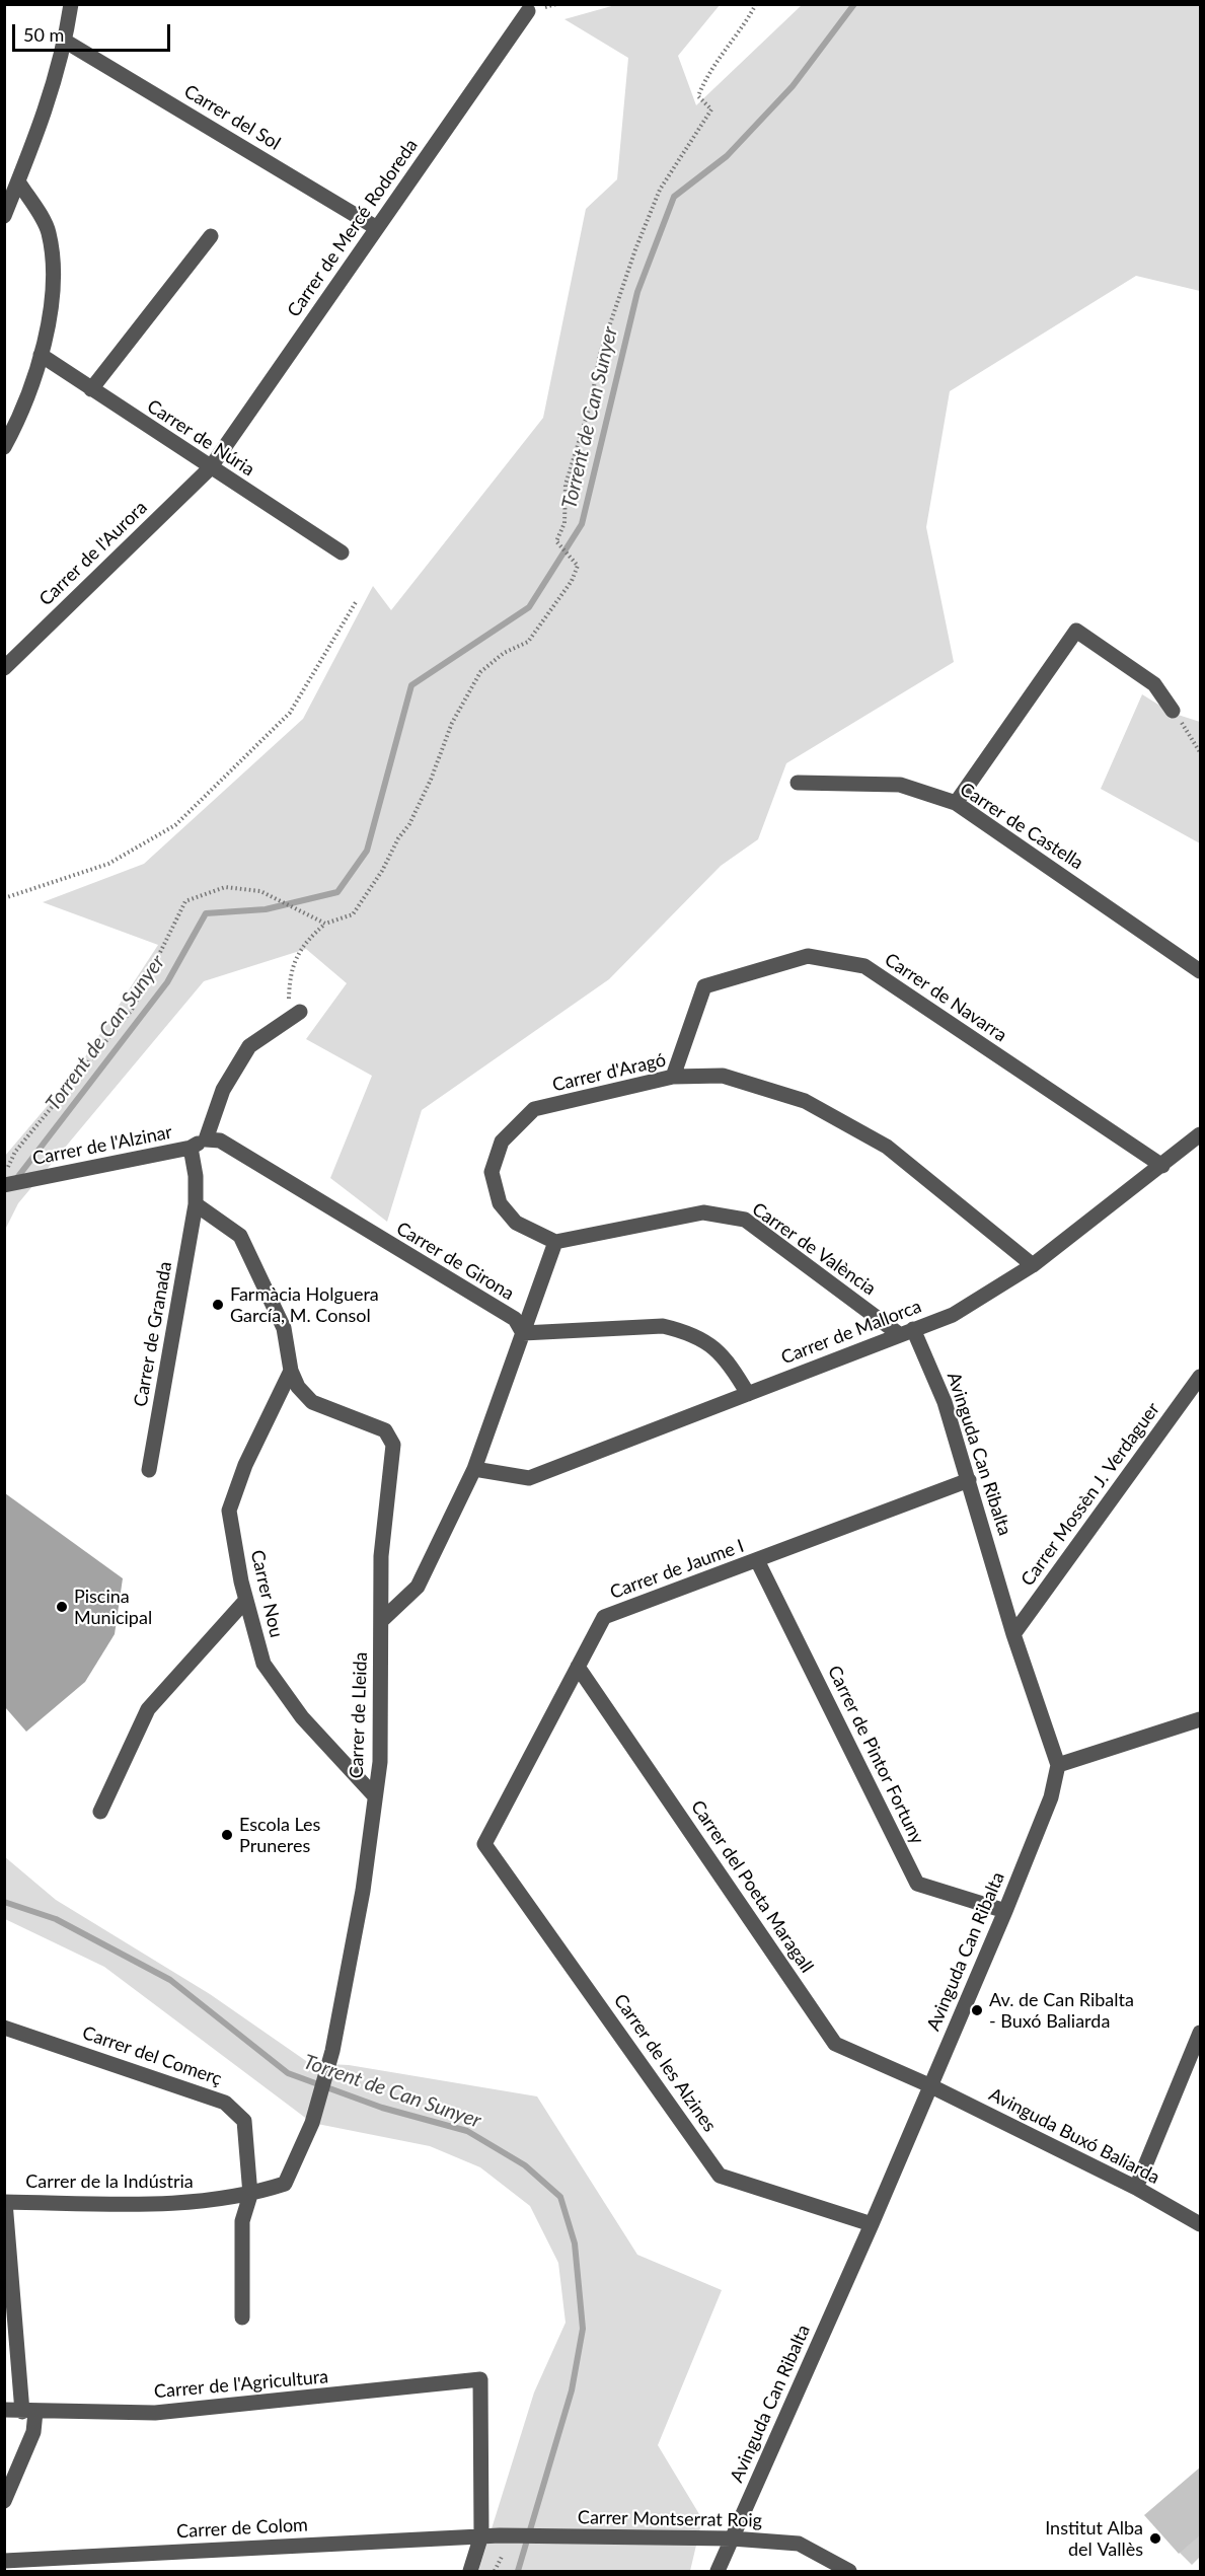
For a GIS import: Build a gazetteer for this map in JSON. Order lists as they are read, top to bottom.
{
  "streets": {
    "street": [
      "Carrer del Sol",
      "Carrer de Mercé Rodoreda",
      "Carrer de Núria",
      "Carrer de l'Aurora",
      "Carrer de Castella",
      "Carrer de Navarra",
      "Carrer d'Aragó",
      "Carrer de l'Alzinar",
      "Carrer de València",
      "Carrer de Girona",
      "Carrer de Mallorca",
      "Carrer de Granada",
      "Avinguda Can Ribalta",
      "Carrer Mossèn J. Verdaguer",
      "Carrer de Jaume I",
      "Carrer Nou",
      "Carrer de Lleida",
      "Carrer de Pintor Fortuny",
      "Carrer del Poeta Maragall",
      "Carrer del Comerç",
      "Carrer de les Alzines",
      "Avinguda Buxó Baliarda",
      "Carrer de la Indústria",
      "Carrer de l'Agricultura",
      "Carrer Montserrat Roig",
      "Carrer de Colom"
    ]
  },
  "crossings": [
    ["Carrer del Sol", "Carrer de Mercé Rodoreda"],
    ["Carrer de Mercé Rodoreda", "Carrer de Núria"],
    ["Carrer de Mercé Rodoreda", "Carrer de l'Aurora"],
    ["Carrer de Núria", "Carrer de l'Aurora"],
    ["Carrer de Navarra", "Carrer d'Aragó"],
    ["Carrer de Navarra", "Carrer de Mallorca"],
    ["Carrer d'Aragó", "Carrer de València"],
    ["Carrer d'Aragó", "Carrer de Mallorca"],
    ["Carrer de l'Alzinar", "Carrer de Girona"],
    ["Carrer de l'Alzinar", "Carrer de Granada"],
    ["Carrer de València", "Carrer de Mallorca"],
    ["Carrer de València", "Avinguda Can Ribalta"],
    ["Carrer de Mallorca", "Avinguda Can Ribalta"],
    ["Avinguda Can Ribalta", "Carrer Mossèn J. Verdaguer"],
    ["Avinguda Can Ribalta", "Carrer de Jaume I"],
    ["Avinguda Can Ribalta", "Carrer de Pintor Fortuny"],
    ["Avinguda Can Ribalta", "Carrer del Poeta Maragall"],
    ["Avinguda Can Ribalta", "Carrer de les Alzines"],
    ["Avinguda Can Ribalta", "Avinguda Buxó Baliarda"],
    ["Avinguda Can Ribalta", "Carrer Montserrat Roig"],
    ["Carrer de Jaume I", "Carrer de Pintor Fortuny"],
    ["Carrer de Jaume I", "Carrer del Poeta Maragall"],
    ["Carrer de Jaume I", "Carrer de les Alzines"],
    ["Carrer Nou", "Carrer de Lleida"],
    ["Carrer de Lleida", "Carrer del Comerç"],
    ["Carrer de Lleida", "Carrer de la Indústria"],
    ["Carrer del Poeta Maragall", "Avinguda Buxó Baliarda"],
    ["Carrer del Comerç", "Carrer de la Indústria"],
    ["Carrer de l'Agricultura", "Carrer Montserrat Roig"],
    ["Carrer de l'Agricultura", "Carrer de Colom"],
    ["Carrer Montserrat Roig", "Carrer de Colom"]
  ],
  "water": ["Torrent de Can Sunyer"],
  "places": [
    "Farmàcia Holguera García, M. Consol",
    "Piscina Municipal",
    "Escola Les Pruneres",
    "Av. de Can Ribalta - Buxó Baliarda",
    "Institut Alba del Vallès"
  ],
  "scale_bar": "50 m"
}
